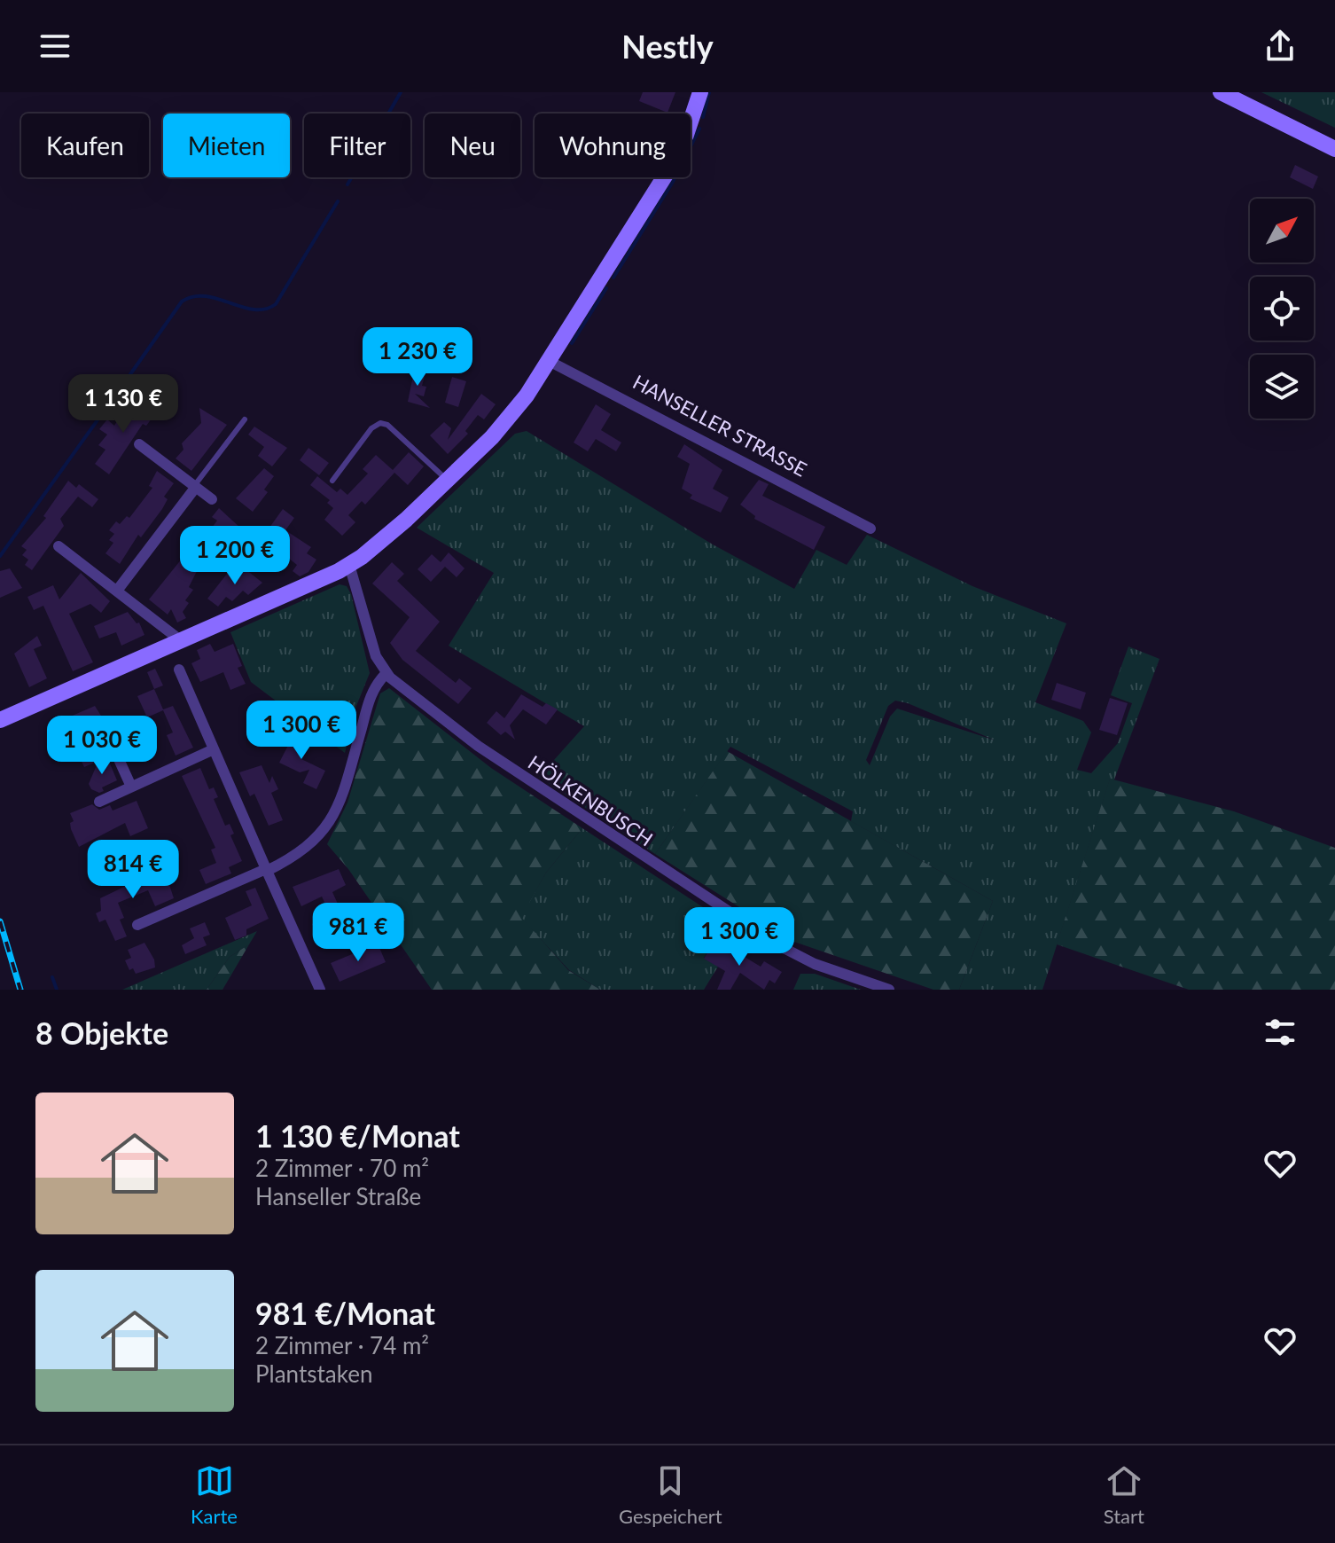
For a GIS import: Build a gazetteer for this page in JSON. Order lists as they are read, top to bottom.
{
  "streets": {
    "street": ["HANSELLER STRASSE", "HÖLKENBUSCH"]
  },
  "north": "top right",
  "page": {
    "header": "Nestly",
    "chip": [
      "Kaufen",
      "Mieten",
      "Filter",
      "Neu",
      "Wohnung"
    ],
    "price": [
      "1 230 €",
      "1 130 €",
      "1 200 €",
      "1 300 €",
      "1 030 €",
      "814 €",
      "981 €",
      "1 300 €"
    ],
    "heading": "8 Objekte",
    "list": [
      {
        "name": "1 130 €/Monat",
        "note": "2 Zimmer · 70 m² · Hanseller Straße"
      },
      {
        "name": "981 €/Monat",
        "note": "2 Zimmer · 74 m² · Plantstaken"
      }
    ],
    "tabs": ["Karte", "Gespeichert", "Start"]
  }
}
